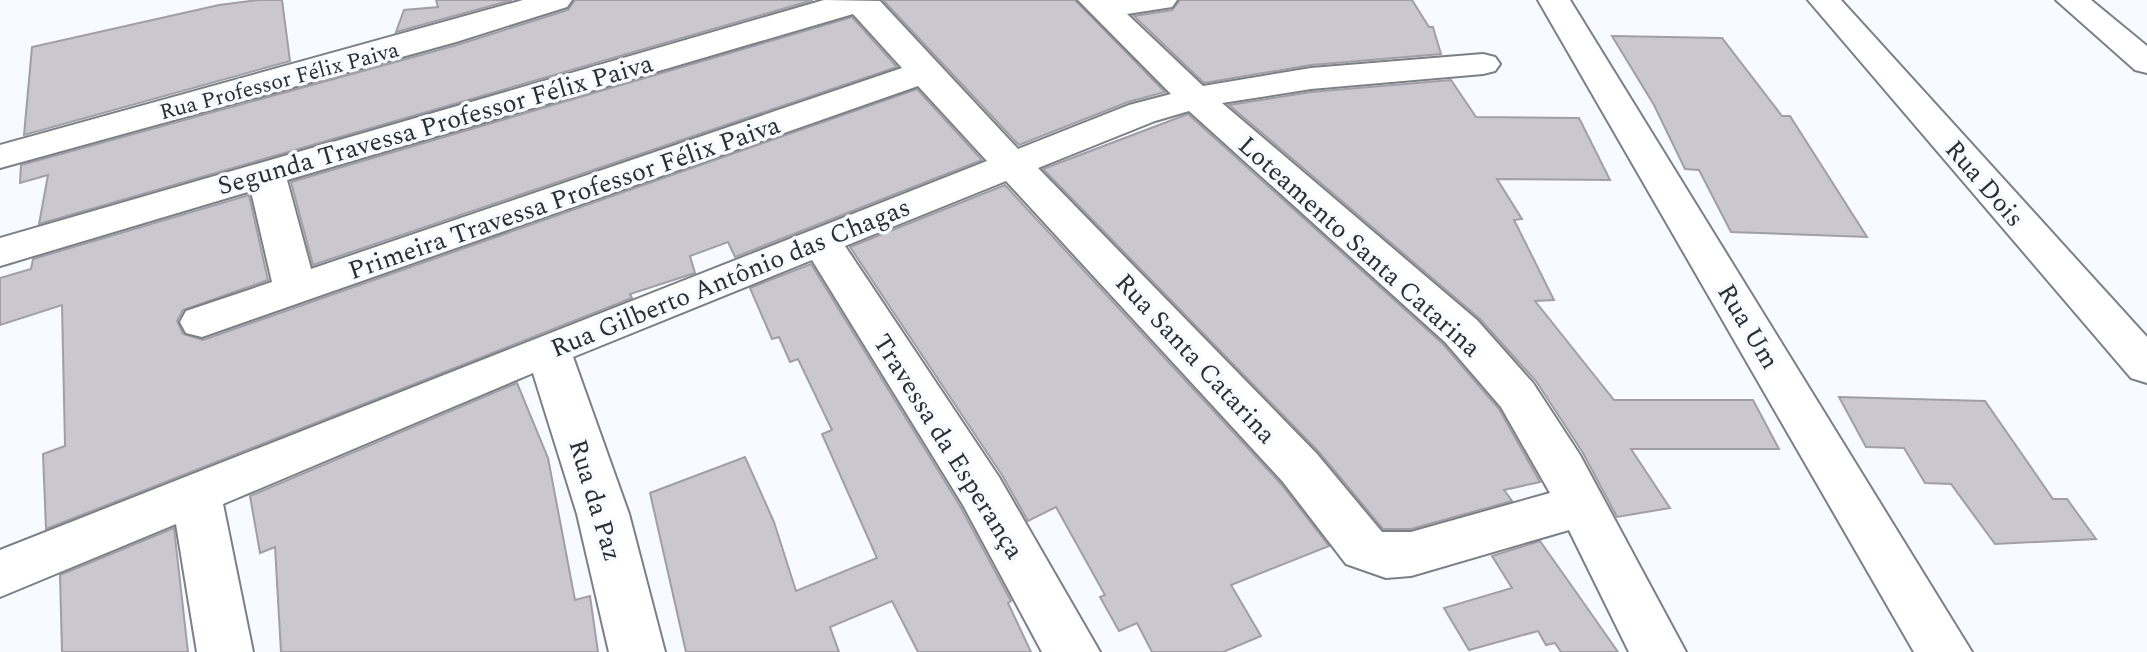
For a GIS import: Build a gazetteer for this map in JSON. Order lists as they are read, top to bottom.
{
  "streets": {
    "street": [
      "Rua Professor Félix Paiva",
      "Segunda Travessa Professor Félix Paiva",
      "Rua Dois",
      "Primeira Travessa Professor Félix Paiva",
      "Loteamento Santa Catarina",
      "Rua Gilberto Antônio das Chagas",
      "Rua Um",
      "Rua Santa Catarina",
      "Travessa da Esperança",
      "Rua da Paz"
    ]
  },
  "crossings": [
    ["Segunda Travessa Professor Félix Paiva", "Rua Santa Catarina"],
    ["Primeira Travessa Professor Félix Paiva", "Rua Santa Catarina"],
    ["Loteamento Santa Catarina", "Rua Gilberto Antônio das Chagas"],
    ["Loteamento Santa Catarina", "Rua Santa Catarina"],
    ["Rua Gilberto Antônio das Chagas", "Rua Santa Catarina"],
    ["Rua Gilberto Antônio das Chagas", "Travessa da Esperança"],
    ["Rua Gilberto Antônio das Chagas", "Rua da Paz"]
  ]
}
